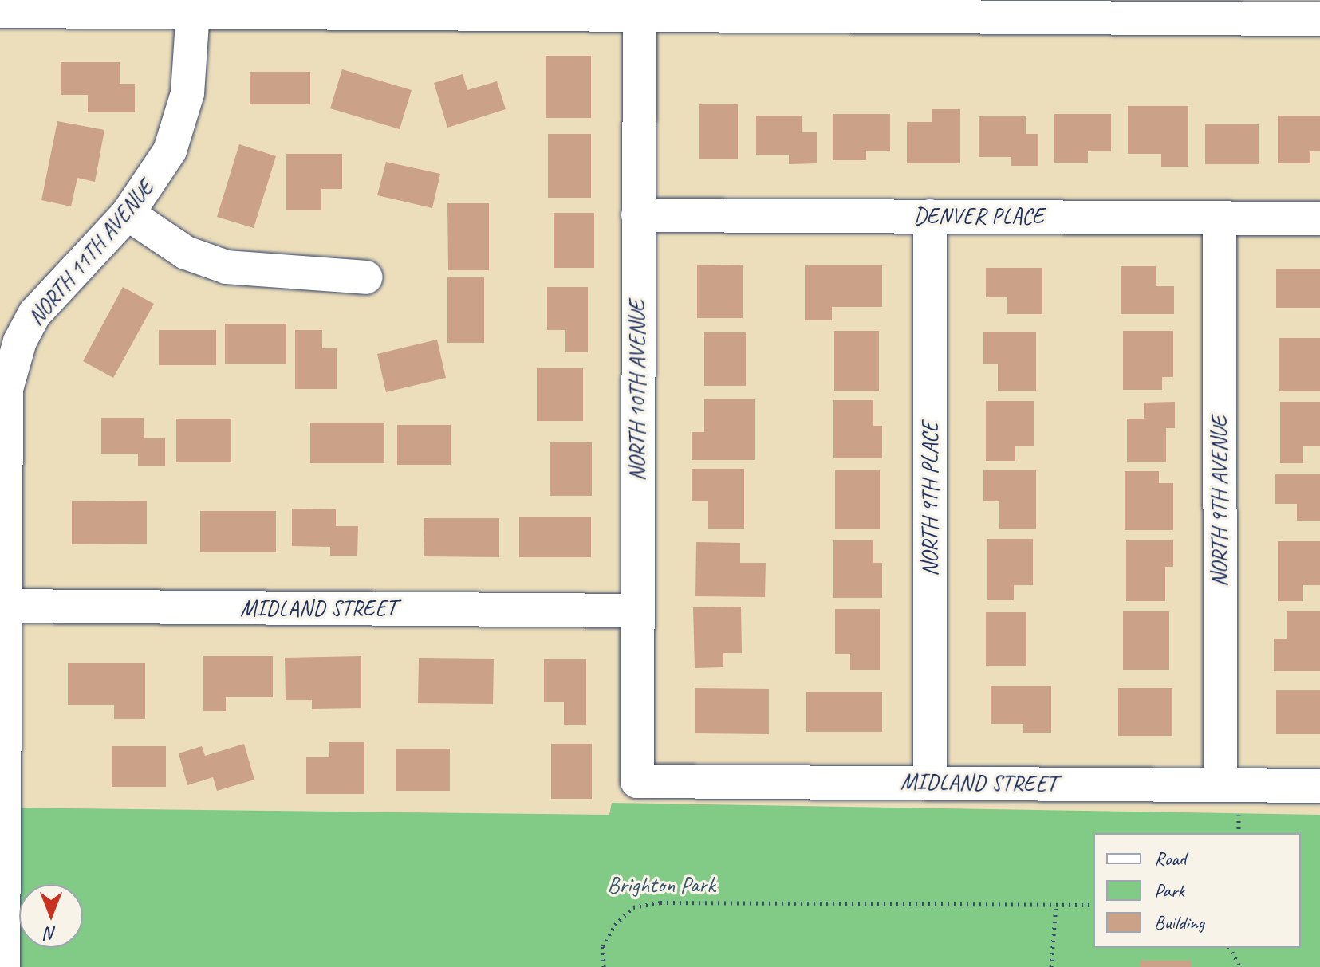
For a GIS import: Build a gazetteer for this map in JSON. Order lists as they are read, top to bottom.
{
  "streets": {
    "street": [
      "DENVER PLACE",
      "NORTH 11TH AVENUE",
      "NORTH 10TH AVENUE",
      "NORTH 9TH PLACE",
      "NORTH 9TH AVENUE",
      "MIDLAND STREET"
    ]
  },
  "crossings": [
    ["DENVER PLACE", "NORTH 10TH AVENUE"],
    ["DENVER PLACE", "NORTH 9TH PLACE"],
    ["DENVER PLACE", "NORTH 9TH AVENUE"],
    ["NORTH 11TH AVENUE", "MIDLAND STREET"],
    ["NORTH 10TH AVENUE", "MIDLAND STREET"],
    ["NORTH 9TH PLACE", "MIDLAND STREET"],
    ["NORTH 9TH AVENUE", "MIDLAND STREET"]
  ],
  "parks": ["Brighton Park"],
  "legend": ["Road", "Park", "Building"],
  "north": "bottom"
}
